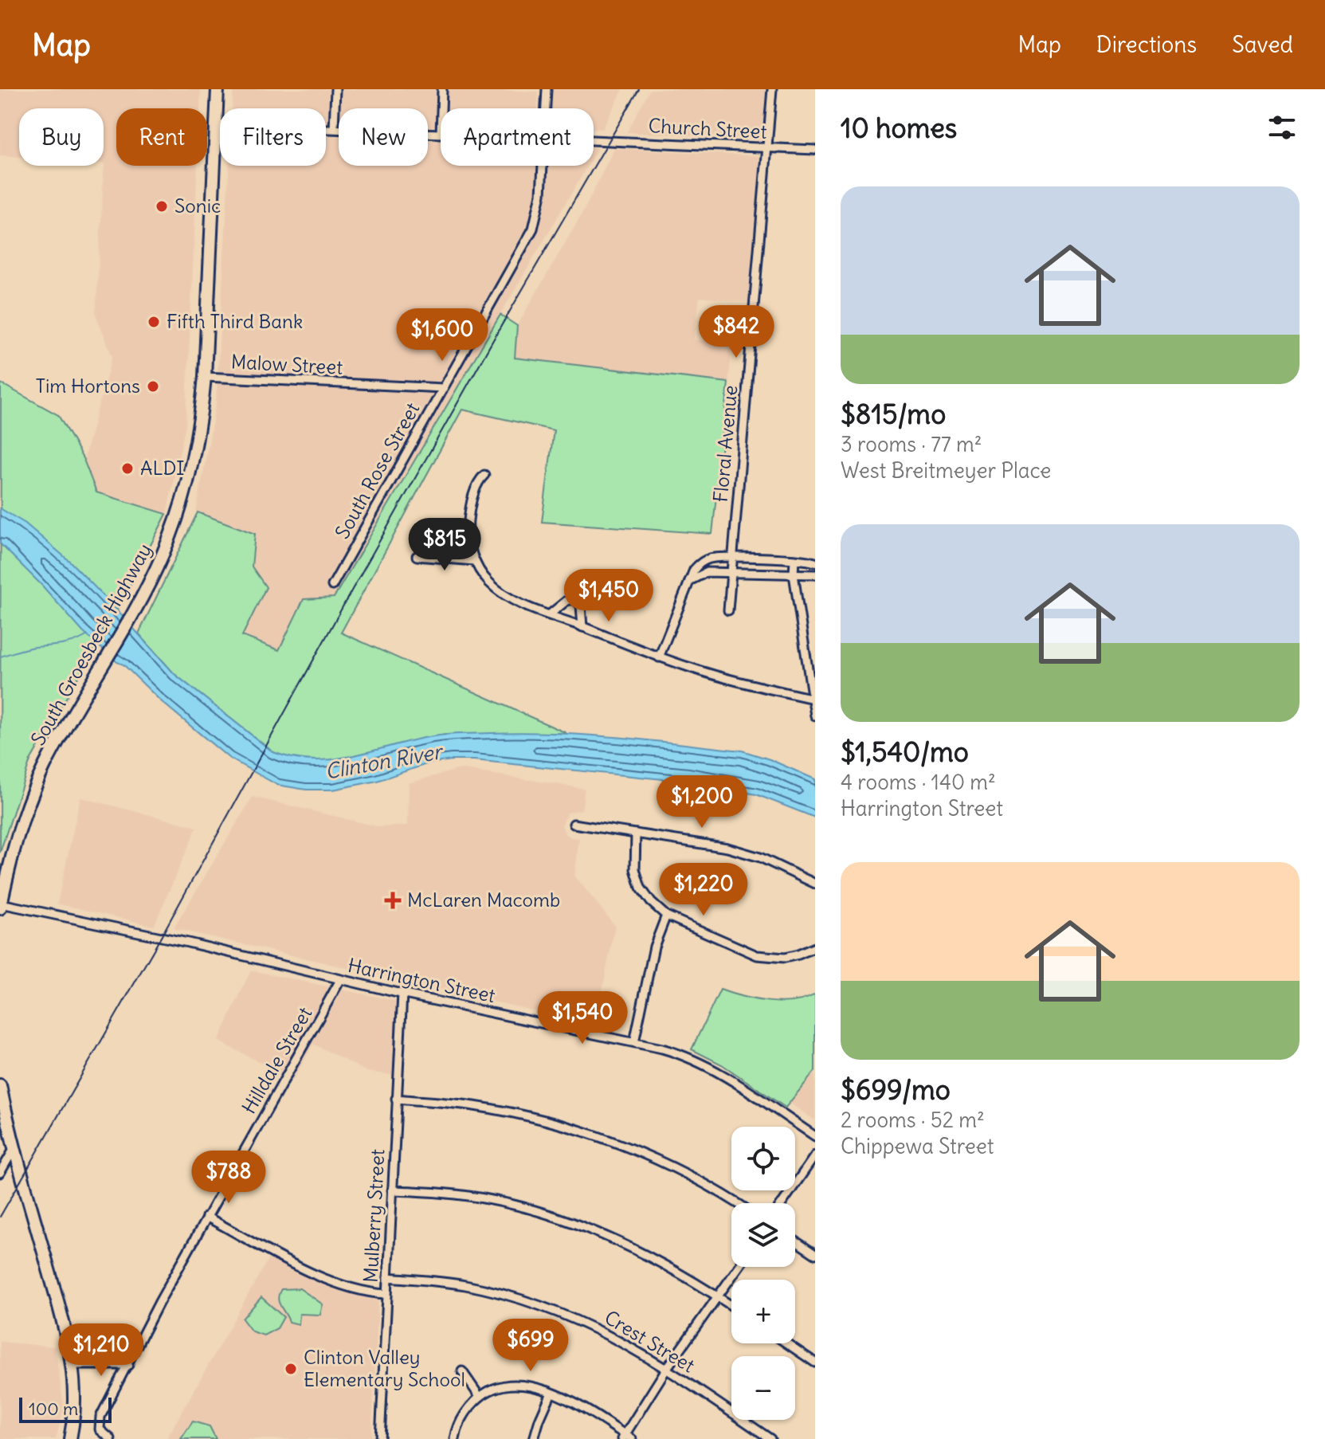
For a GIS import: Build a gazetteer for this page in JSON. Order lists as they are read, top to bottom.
{
  "streets": {
    "main road": ["South Groesbeck Highway"],
    "street": [
      "Church Street",
      "Malow Street",
      "Floral Avenue",
      "South Rose Street",
      "Harrington Street",
      "Hilldale Street",
      "Mulberry Street",
      "Crest Street"
    ]
  },
  "crossings": [
    ["Church Street", "Floral Avenue"],
    ["Church Street", "South Groesbeck Highway"],
    ["Malow Street", "South Rose Street"],
    ["Malow Street", "South Groesbeck Highway"],
    ["South Groesbeck Highway", "Harrington Street"],
    ["Harrington Street", "Hilldale Street"],
    ["Harrington Street", "Mulberry Street"],
    ["Mulberry Street", "Crest Street"]
  ],
  "water": ["Clinton River"],
  "places": {
    "other": [
      "Sonic",
      "Fifth Third Bank",
      "Tim Hortons",
      "ALDI",
      "Clinton Valley Elementary School"
    ],
    "health": ["McLaren Macomb"]
  },
  "scale_bar": "100 m",
  "page": {
    "header": "Map",
    "nav": ["Map", "Directions", "Saved"],
    "heading": "10 homes",
    "chip": [
      "Buy",
      "Rent",
      "Filters",
      "New",
      "Apartment"
    ],
    "list": [
      {
        "name": "$815/mo",
        "note": "3 rooms · 77 m² · West Breitmeyer Place"
      },
      {
        "name": "$1,540/mo",
        "note": "4 rooms · 140 m² · Harrington Street"
      },
      {
        "name": "$699/mo",
        "note": "2 rooms · 52 m² · Chippewa Street"
      }
    ],
    "price": [
      "$842",
      "$1,600",
      "$815",
      "$1,450",
      "$1,200",
      "$1,220",
      "$1,540",
      "$788",
      "$699",
      "$1,210"
    ],
    "map_buttons": ["+", "−"],
    "scale": "100 m"
  }
}
